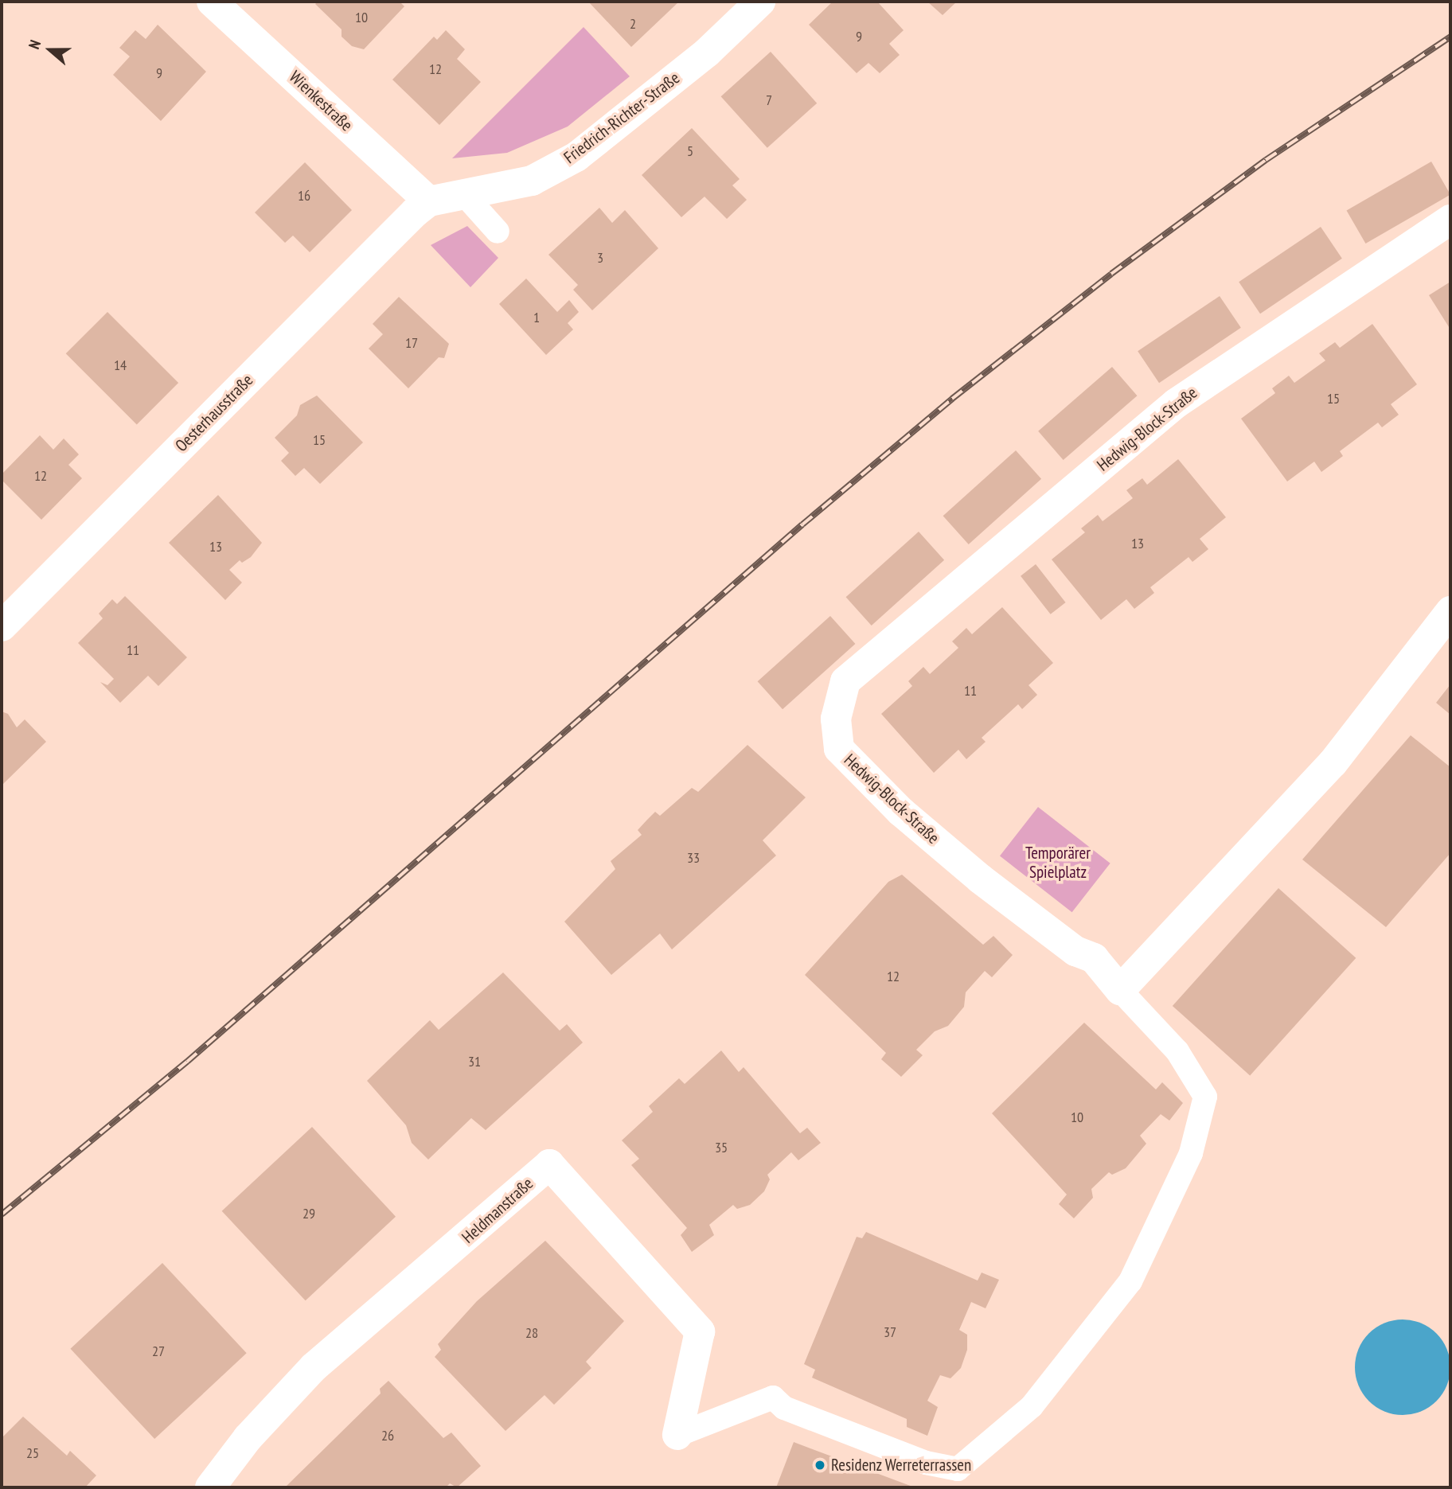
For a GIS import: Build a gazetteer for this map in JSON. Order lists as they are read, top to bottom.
{
  "streets": {
    "street": [
      "Wienkestraße",
      "Friedrich-Richter-Straße",
      "Oesterhausstraße",
      "Hedwig-Block-Straße",
      "Heldmanstraße"
    ]
  },
  "crossings": [
    ["Wienkestraße", "Friedrich-Richter-Straße"],
    ["Wienkestraße", "Oesterhausstraße"],
    ["Friedrich-Richter-Straße", "Oesterhausstraße"]
  ],
  "parks": ["Temporärer Spielplatz"],
  "places": ["Residenz Werreterrassen"],
  "house_numbers": [
    "10",
    "2",
    "9",
    "12",
    "9",
    "7",
    "5",
    "16",
    "3",
    "1",
    "17",
    "14",
    "15",
    "15",
    "12",
    "13",
    "13",
    "11",
    "11",
    "33",
    "12",
    "31",
    "10",
    "35",
    "29",
    "37",
    "28",
    "27",
    "26",
    "25"
  ],
  "north": "left"
}
